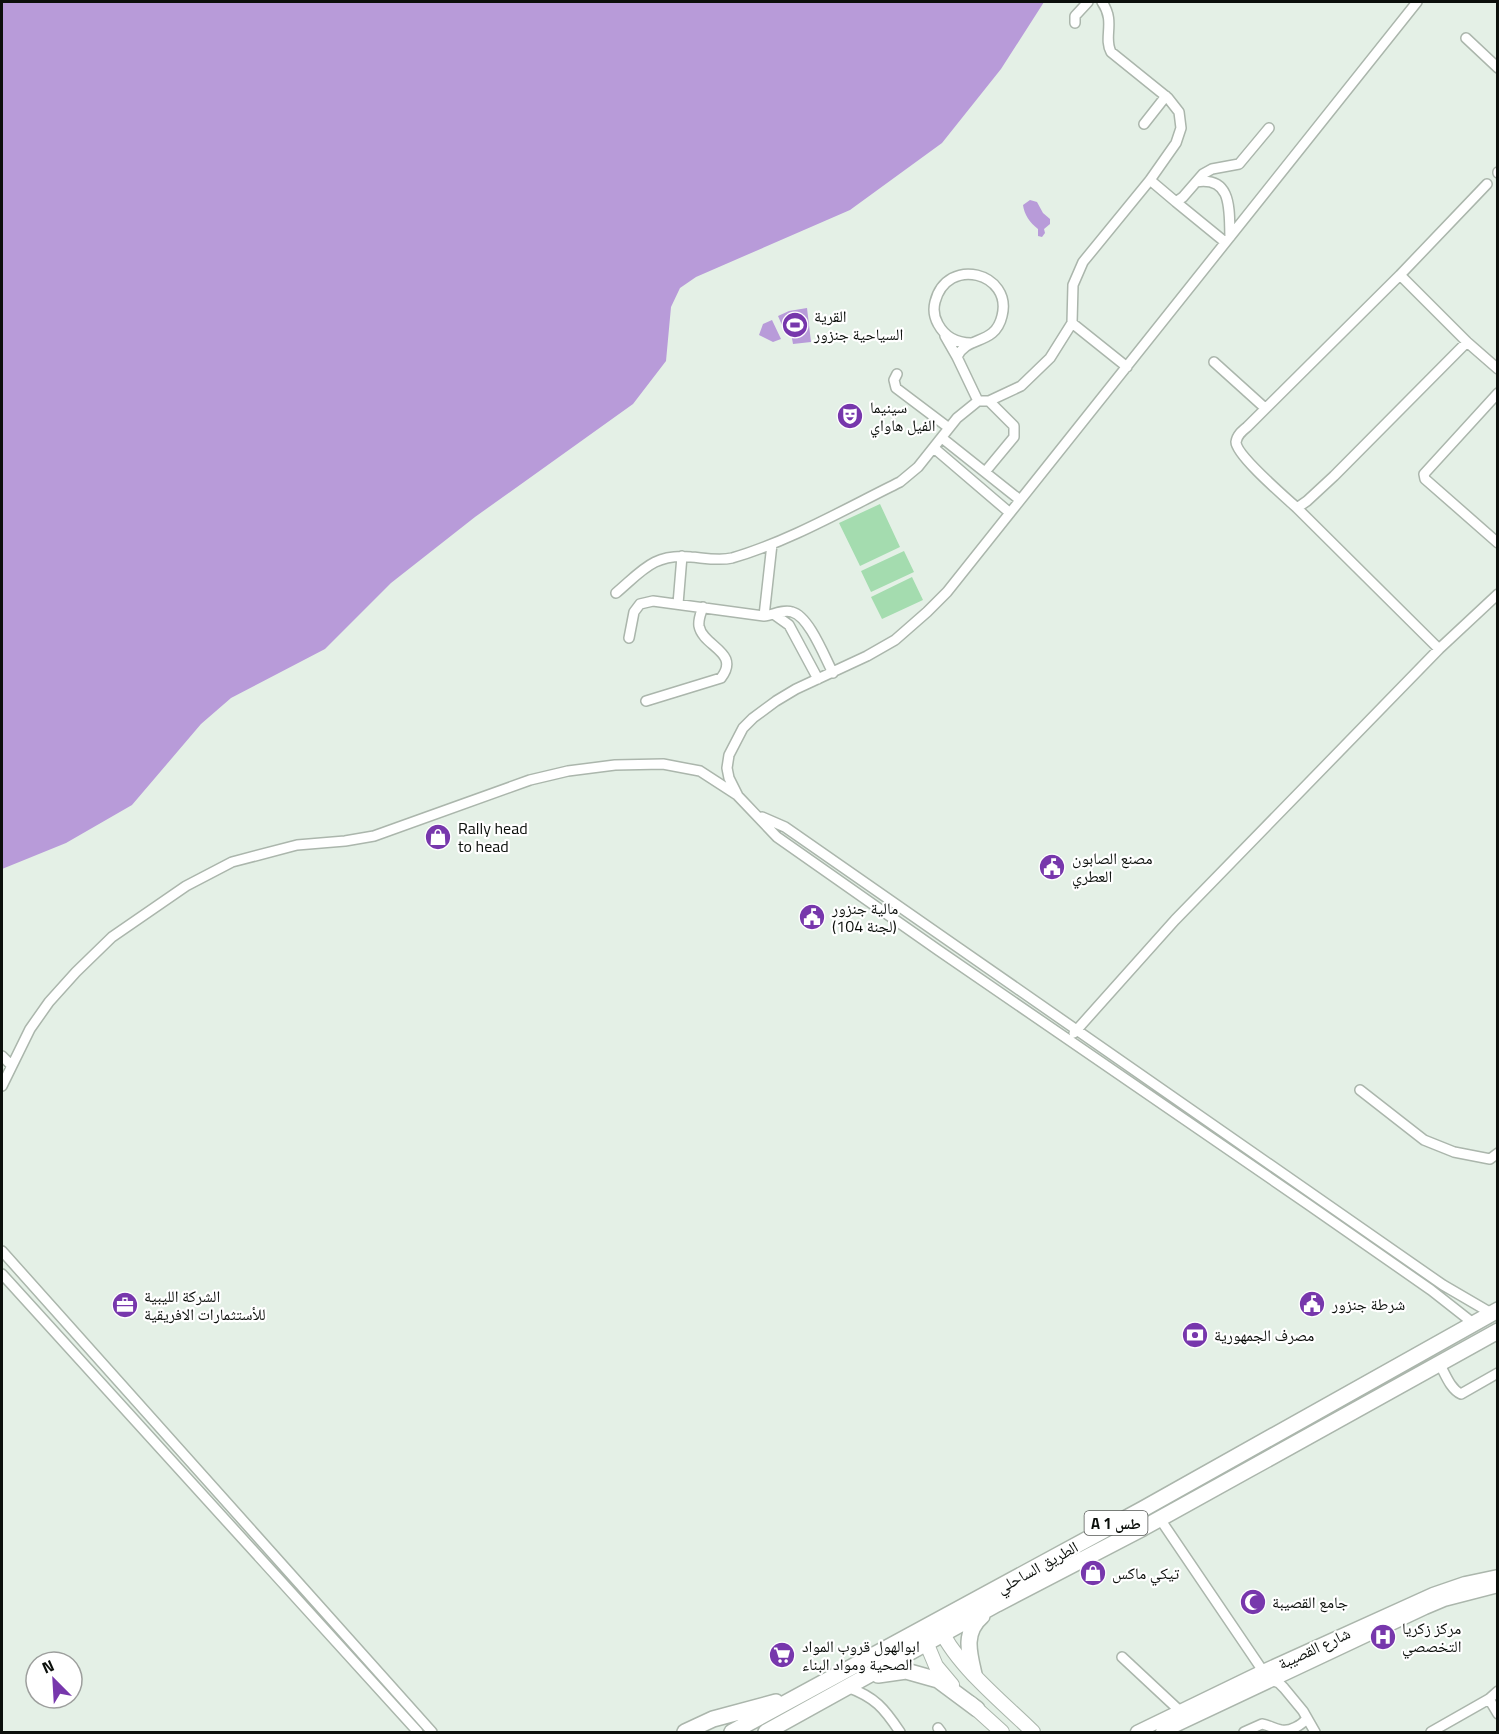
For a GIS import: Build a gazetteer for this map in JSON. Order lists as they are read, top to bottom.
{
  "streets": {
    "highway": ["A 1 طس", "الطريق الساحلي"],
    "street": ["شارع القصيبة"]
  },
  "places": {
    "sports": ["القرية السياحية جنزور"],
    "theatre": ["سينيما الفيل هاواي"],
    "shop": ["Rally head to head", "تيكي ماكس"],
    "public building": ["مصنع الصابون العطري", "مالية جنزور (لجنة 104)", "شرطة جنزور"],
    "office": ["الشركة الليبية للأستثمارات الافريقية"],
    "bank": ["مصرف الجمهورية"],
    "mosque": ["جامع القصيبة"],
    "hospital": ["مركز زكريا التخصصي"],
    "supermarket": ["ابوالهول قروب المواد الصحية ومواد البناء"]
  },
  "north": "top left"
}
